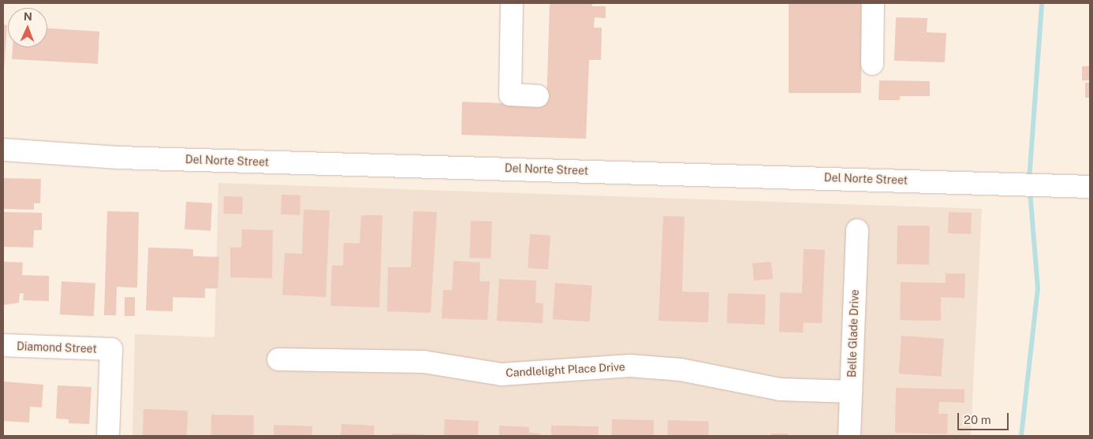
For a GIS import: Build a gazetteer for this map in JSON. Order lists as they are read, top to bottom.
{
  "streets": {
    "street": [
      "Del Norte Street",
      "Belle Glade Drive",
      "Diamond Street",
      "Candlelight Place Drive"
    ]
  },
  "crossings": [
    ["Belle Glade Drive", "Candlelight Place Drive"]
  ],
  "scale_bar": "20 m",
  "north": "top"
}
